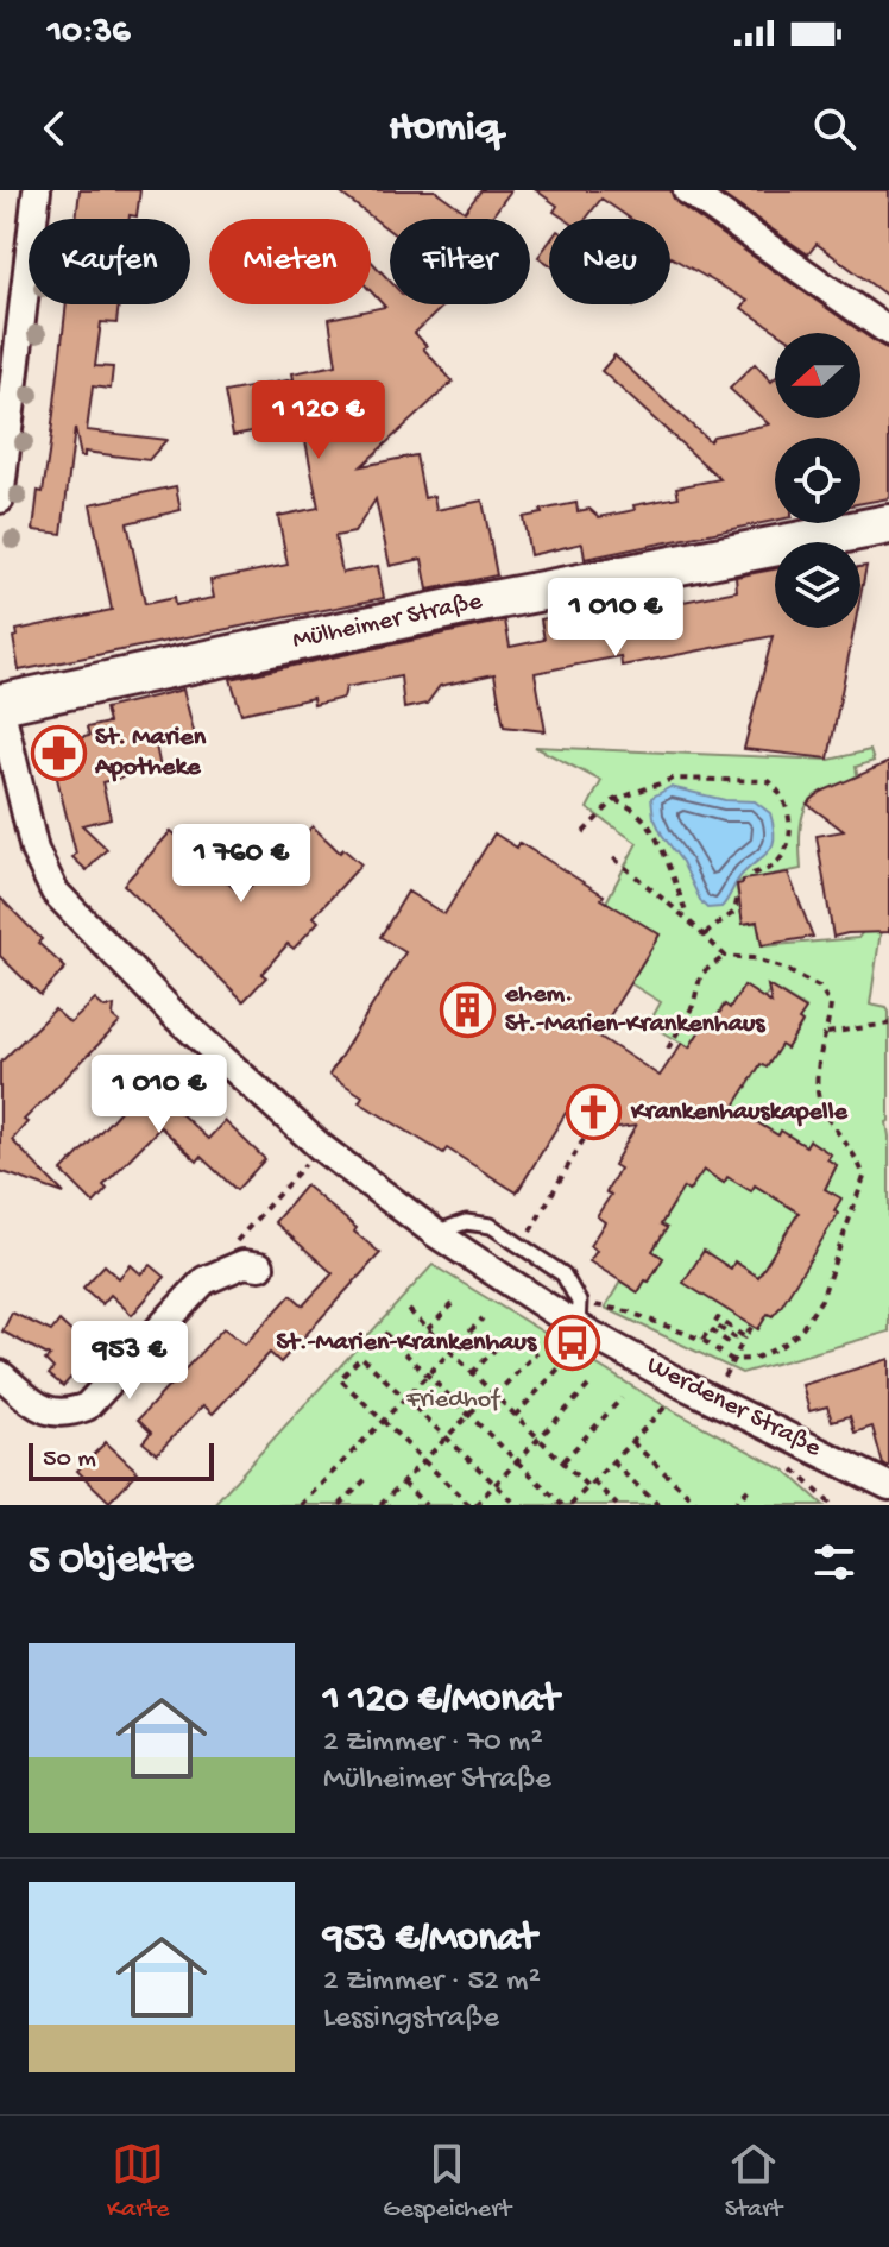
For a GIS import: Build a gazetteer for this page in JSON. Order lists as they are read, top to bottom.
{
  "streets": {
    "street": ["Mülheimer Straße", "Werdener Straße"]
  },
  "crossings": [
    ["Mülheimer Straße", "Werdener Straße"]
  ],
  "parks": ["Friedhof"],
  "places": {
    "pharmacy": ["St. Marien Apotheke"],
    "building": ["ehem. St.-Marien-Krankenhaus"],
    "church": ["Krankenhauskapelle"],
    "bus stop": ["St.-Marien-Krankenhaus"]
  },
  "scale_bar": "50 m",
  "north": "left",
  "page": {
    "status": "10:36",
    "header": "Homiq",
    "chip": [
      "Kaufen",
      "Mieten",
      "Filter",
      "Neu"
    ],
    "price": [
      "1 120 €",
      "1 010 €",
      "1 760 €",
      "1 010 €",
      "953 €"
    ],
    "scale": "50 m",
    "heading": "5 Objekte",
    "list": [
      {
        "name": "1 120 €/Monat",
        "note": "2 Zimmer · 70 m² · Mülheimer Straße"
      },
      {
        "name": "953 €/Monat",
        "note": "2 Zimmer · 52 m² · Lessingstraße"
      }
    ],
    "tabs": ["Karte", "Gespeichert", "Start"]
  }
}
